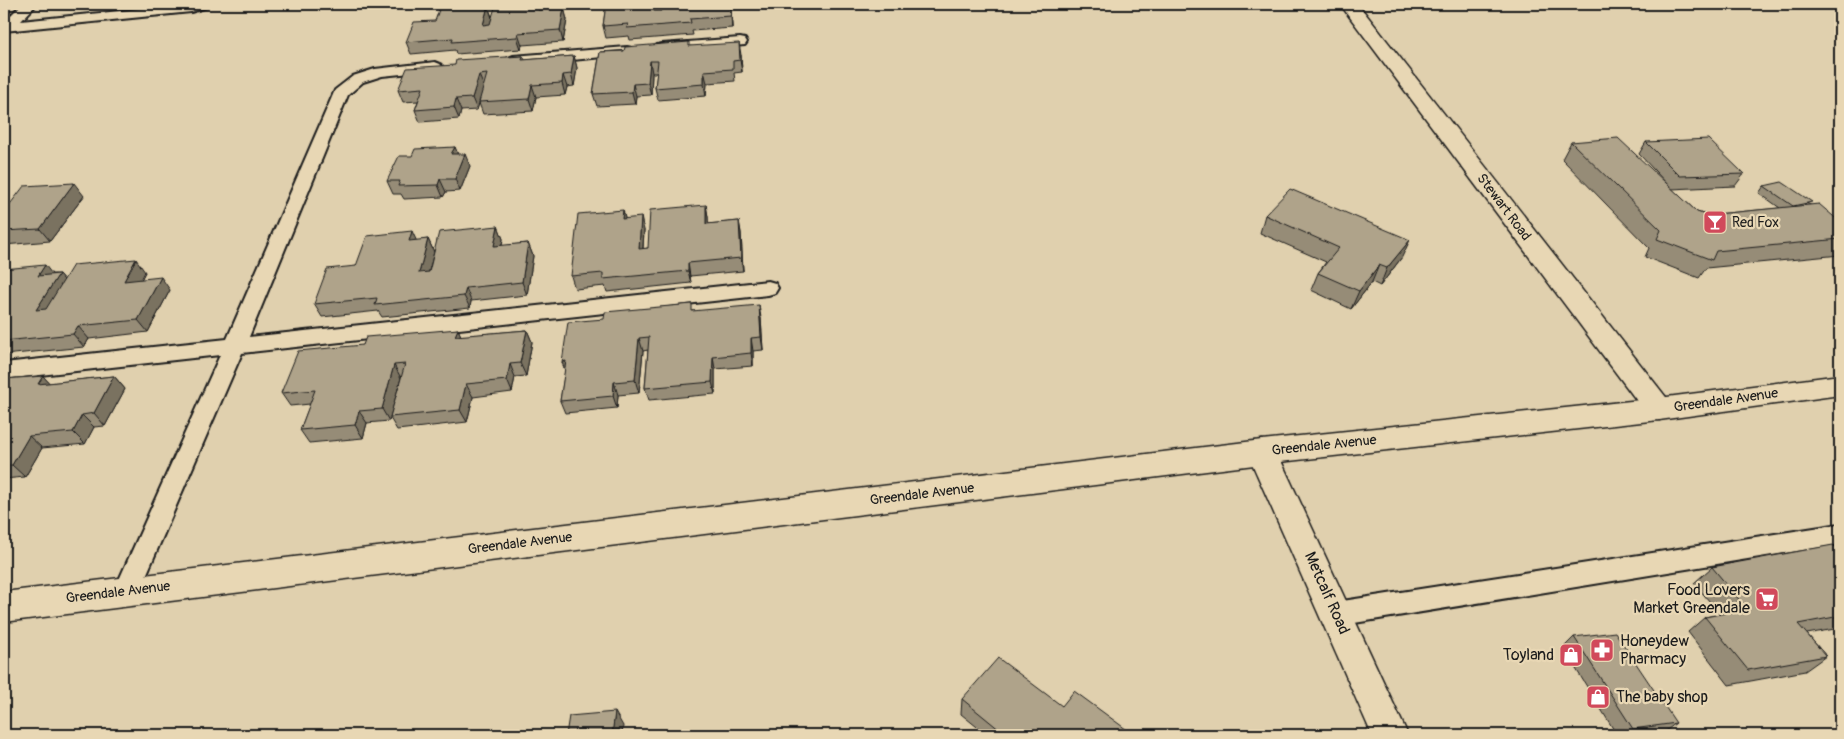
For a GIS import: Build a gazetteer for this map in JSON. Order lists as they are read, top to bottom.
{
  "streets": {
    "street": ["Stewart Road", "Greendale Avenue", "Metcalf Road"]
  },
  "crossings": [
    ["Stewart Road", "Greendale Avenue"],
    ["Greendale Avenue", "Metcalf Road"]
  ],
  "places": {
    "bar": ["Red Fox"],
    "supermarket": ["Food Lovers Market Greendale"],
    "pharmacy": ["Honeydew Pharmacy"],
    "shop": ["Toyland", "The baby shop"]
  }
}
